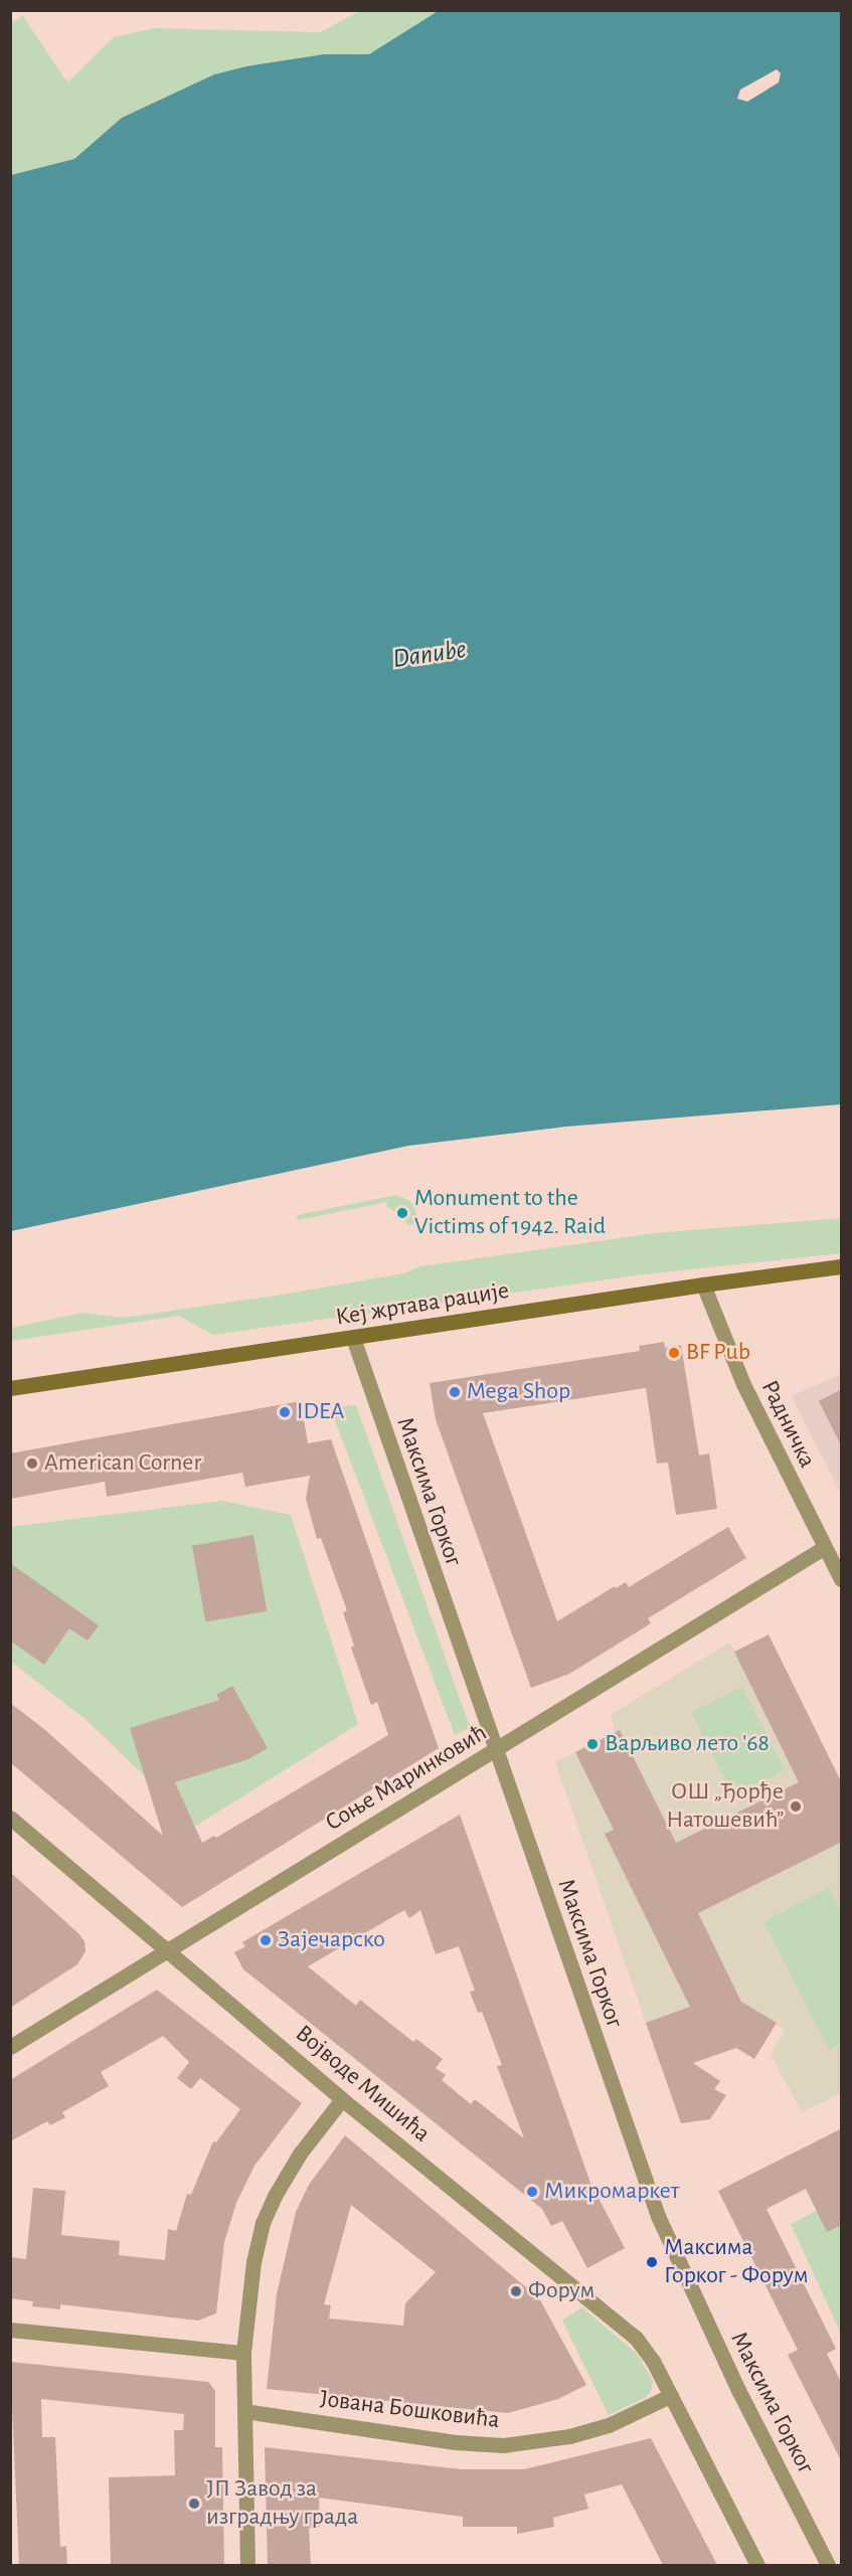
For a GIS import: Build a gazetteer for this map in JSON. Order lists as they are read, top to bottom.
{
  "streets": {
    "main road": ["Кеј жртава рације"],
    "street": [
      "Радничка",
      "Максима Горког",
      "Соње Маринковић",
      "Војводе Мишића",
      "Јована Бошковића"
    ]
  },
  "crossings": [
    ["Кеј жртава рације", "Радничка"],
    ["Кеј жртава рације", "Максима Горког"],
    ["Радничка", "Соње Маринковић"],
    ["Максима Горког", "Соње Маринковић"],
    ["Соње Маринковић", "Војводе Мишића"],
    ["Војводе Мишића", "Јована Бошковића"]
  ],
  "water": ["Danube"],
  "places": [
    "Monument to the Victims of 1942. Raid",
    "BF Pub",
    "Mega Shop",
    "IDEA",
    "American Corner",
    "Варљиво лето '68",
    "ОШ „Ђорђе Натошевић”",
    "Зајечарско",
    "Микромаркет",
    "Максима Горког - Форум",
    "Форум",
    "ЈП Завод за изградњу града"
  ]
}
